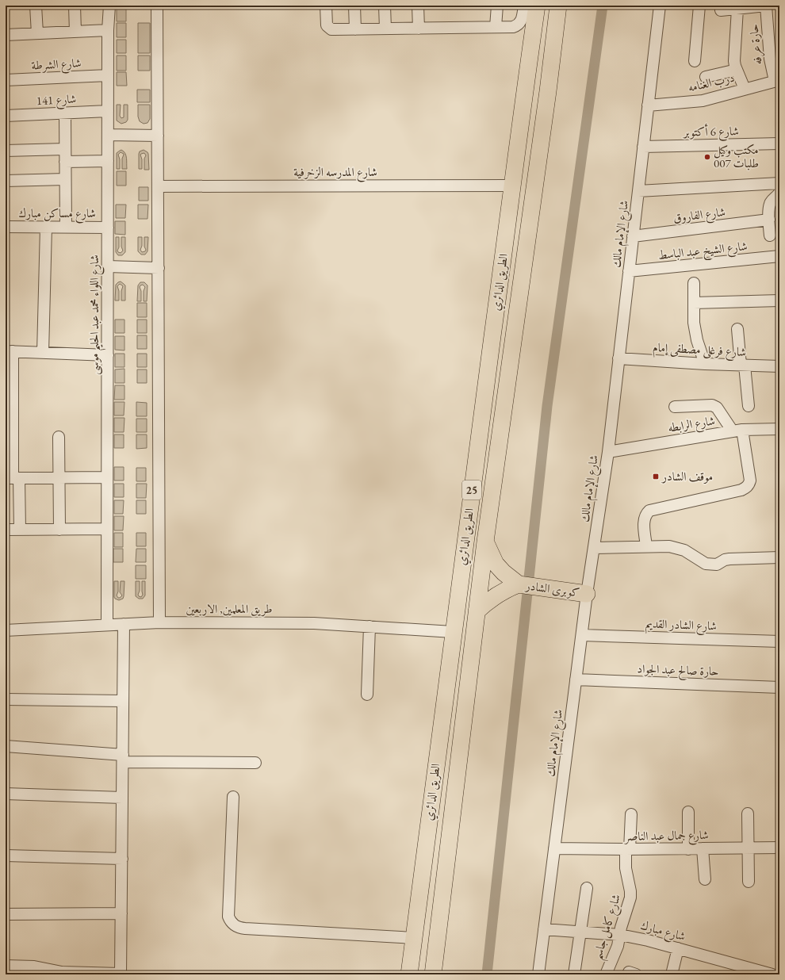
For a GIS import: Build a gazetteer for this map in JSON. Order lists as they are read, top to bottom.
{
  "streets": {
    "highway": ["الطريق الدائري", "25", "كوبرى الشادر"],
    "street": [
      "حارة عرفه",
      "شارع الشرطة",
      "درب الغنامه",
      "شارع 141",
      "شارع 6 أكتوبر",
      "شارع المدرسه الزخرفية",
      "شارع مساكن مبارك",
      "شارع الفاروق",
      "شارع الإمام مالك",
      "شارع الشيخ عبد الباسط",
      "شارع اللواء محمد عبد الحليم موسى",
      "شارع فرغلى مصطفى إمام",
      "شارع الرابطه",
      "طريق المعلمين, الاربعين",
      "شارع الشادر القديم",
      "حارة صالح عبد الجواد",
      "شارع جمال عبد الناصر",
      "شارع كامل جاسم",
      "شارع مبارك"
    ]
  },
  "crossings": [
    ["حارة عرفه", "درب الغنامه"],
    ["شارع الشرطة", "شارع اللواء محمد عبد الحليم موسى"],
    ["درب الغنامه", "شارع الإمام مالك"],
    ["شارع 141", "شارع اللواء محمد عبد الحليم موسى"],
    ["شارع 6 أكتوبر", "شارع الإمام مالك"],
    ["شارع المدرسه الزخرفية", "الطريق الدائري"],
    ["شارع مساكن مبارك", "شارع اللواء محمد عبد الحليم موسى"],
    ["شارع الفاروق", "شارع الإمام مالك"],
    ["شارع الإمام مالك", "شارع الشيخ عبد الباسط"],
    ["شارع الإمام مالك", "شارع فرغلى مصطفى إمام"],
    ["شارع الإمام مالك", "شارع الرابطه"],
    ["شارع الإمام مالك", "كوبرى الشادر"],
    ["شارع الإمام مالك", "شارع الشادر القديم"],
    ["شارع الإمام مالك", "حارة صالح عبد الجواد"],
    ["شارع الإمام مالك", "شارع جمال عبد الناصر"],
    ["شارع الإمام مالك", "شارع مبارك"],
    ["الطريق الدائري", "كوبرى الشادر"],
    ["الطريق الدائري", "طريق المعلمين, الاربعين"],
    ["شارع اللواء محمد عبد الحليم موسى", "طريق المعلمين, الاربعين"],
    ["شارع جمال عبد الناصر", "شارع كامل جاسم"],
    ["شارع كامل جاسم", "شارع مبارك"]
  ],
  "places": {
    "other": ["مكتب وكيل طلبات 007"],
    "transit": ["موقف الشادر"]
  }
}
